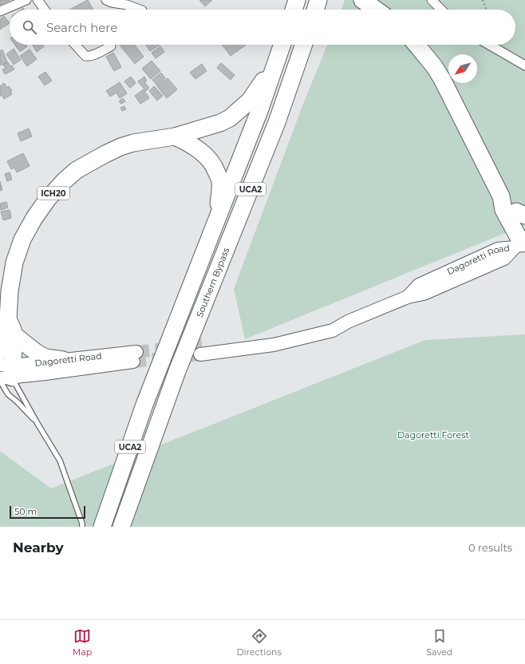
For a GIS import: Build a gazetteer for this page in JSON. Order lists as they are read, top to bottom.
{
  "streets": {
    "highway": ["UCA2", "ICH20", "Southern Bypass"],
    "main road": ["Dagoretti Road"]
  },
  "crossings": [
    ["ICH20", "Dagoretti Road"]
  ],
  "parks": ["Dagoretti Forest"],
  "scale_bar": "50 m",
  "north": "bottom left",
  "page": {
    "search": "Search here",
    "scale": "50 m",
    "heading": ["Nearby", "0 results"],
    "nav": ["Map", "Directions", "Saved"]
  }
}
